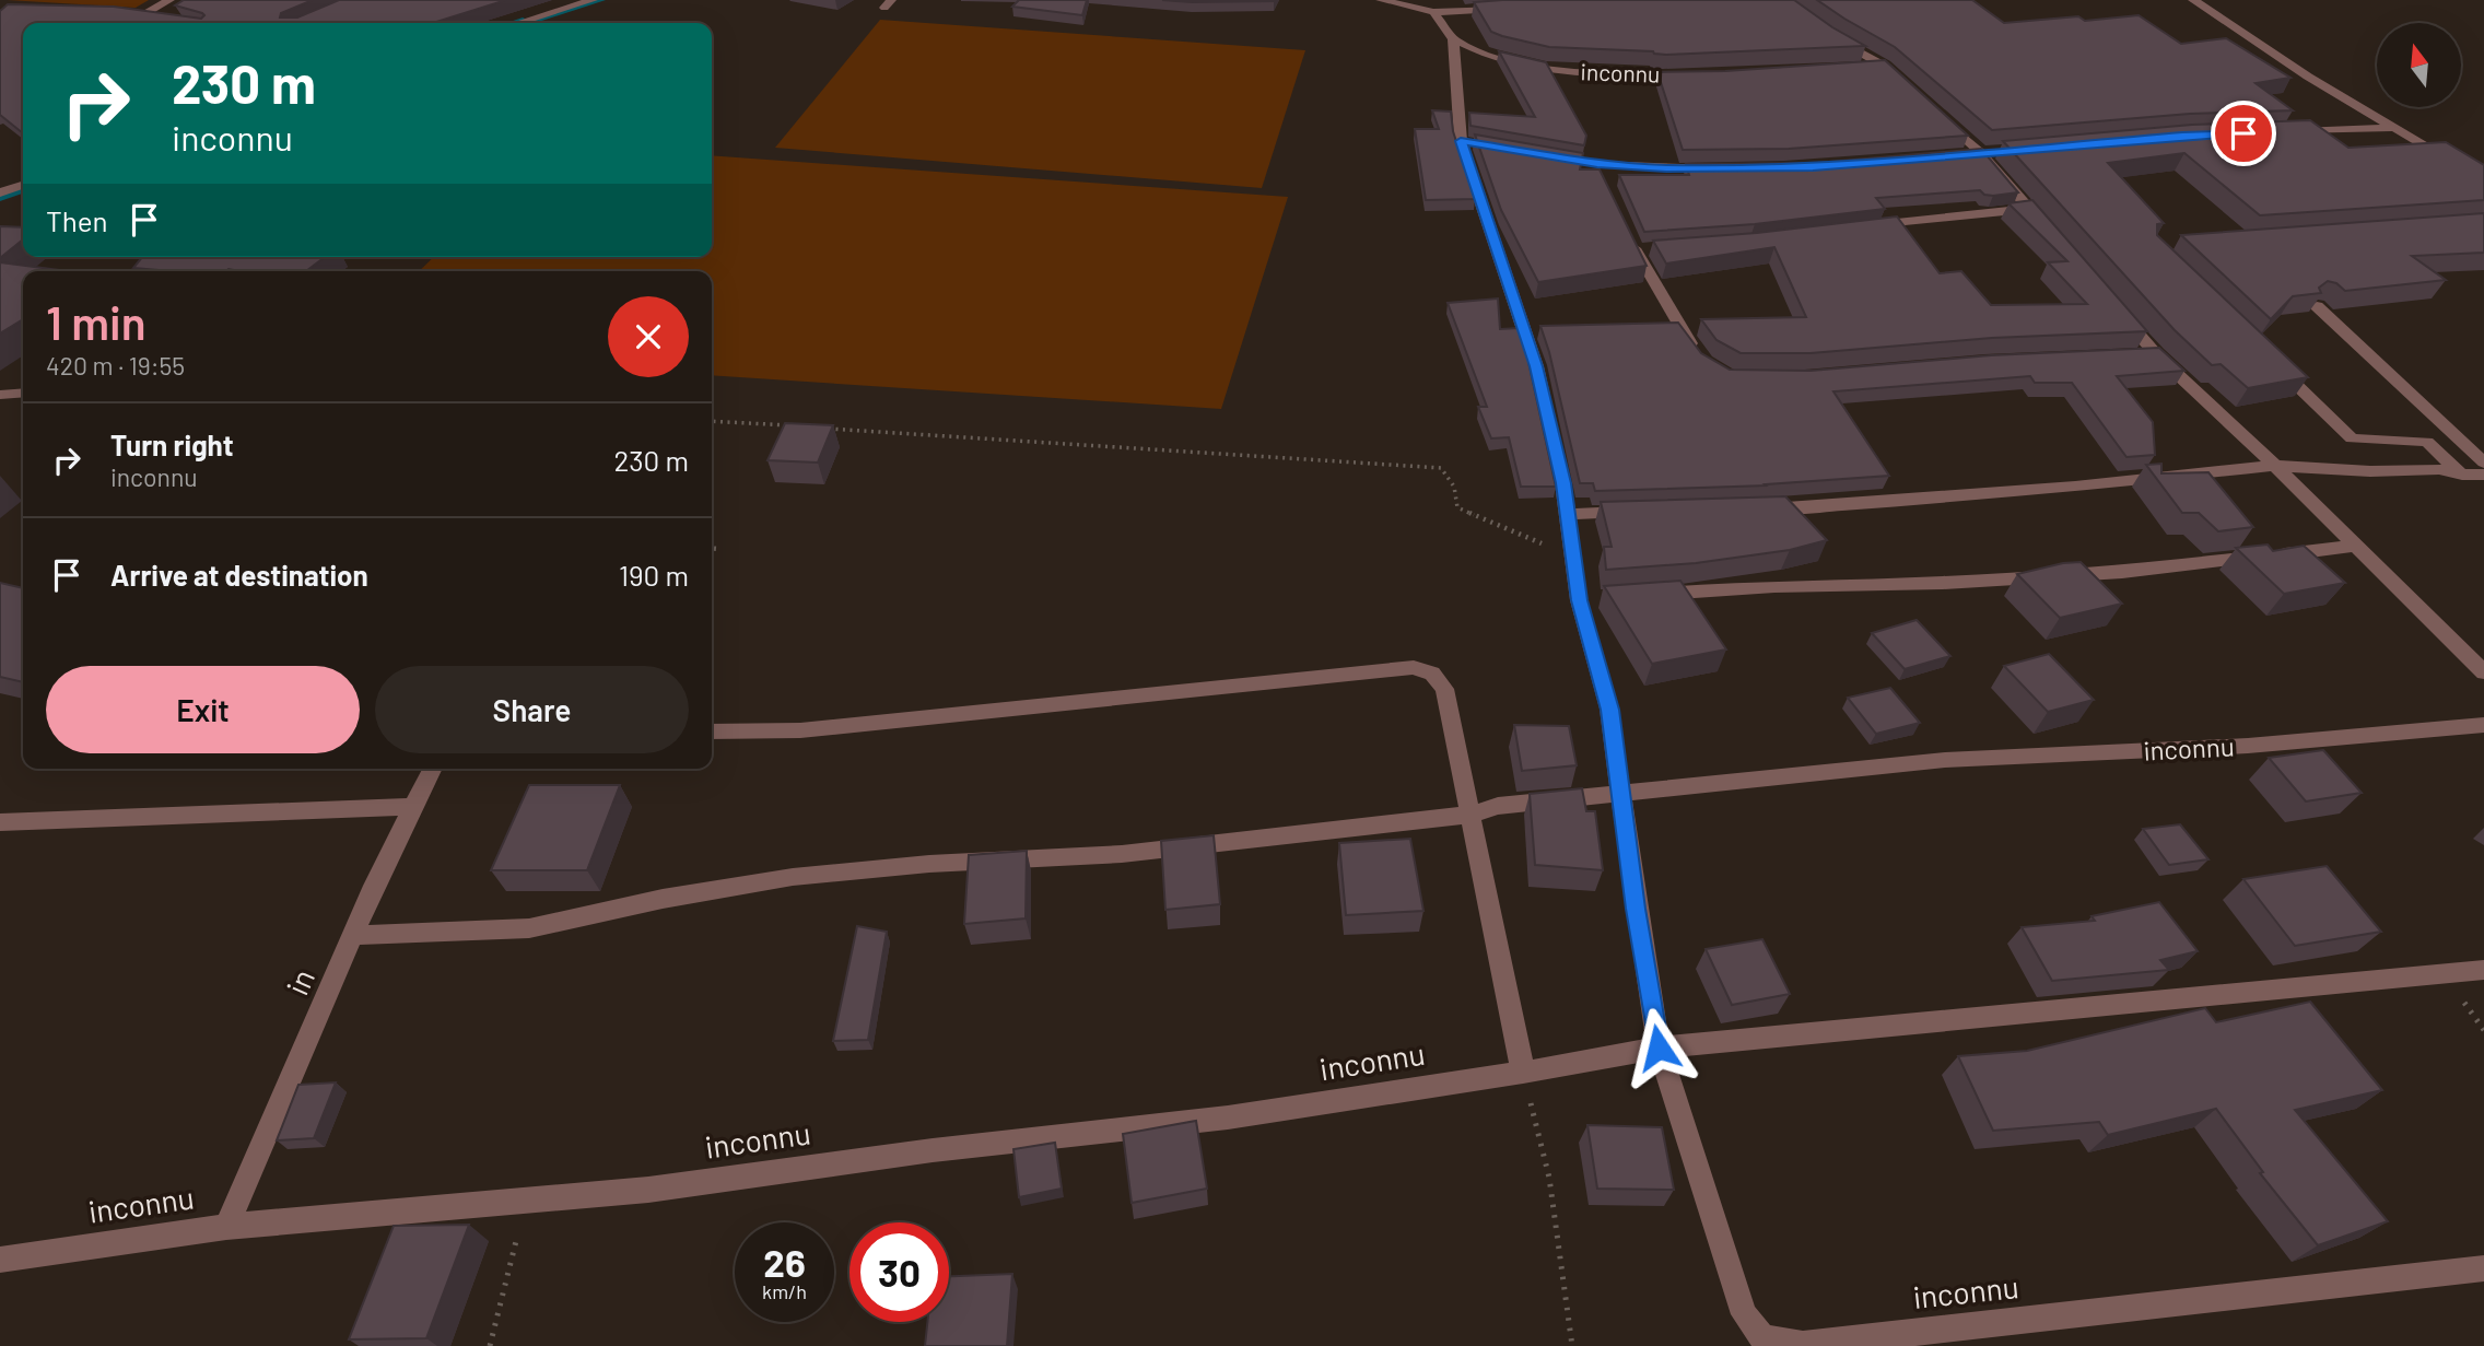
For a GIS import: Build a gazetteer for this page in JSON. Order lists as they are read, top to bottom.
{
  "streets": {
    "street": ["inconnu", "in"]
  },
  "crossings": [
    ["inconnu", "in"]
  ],
  "north": "top",
  "page": {
    "turn": ["230 m", "inconnu"],
    "then": "Then",
    "heading": ["1 min", "420 m · 19:55"],
    "list": [
      {
        "name": "Turn right",
        "note": "inconnu",
        "value": "230 m"
      },
      {
        "name": "Arrive at destination",
        "value": "190 m"
      }
    ],
    "buttons": ["Exit", "Share"],
    "speed": "26 km/h",
    "limit": "30"
  }
}
